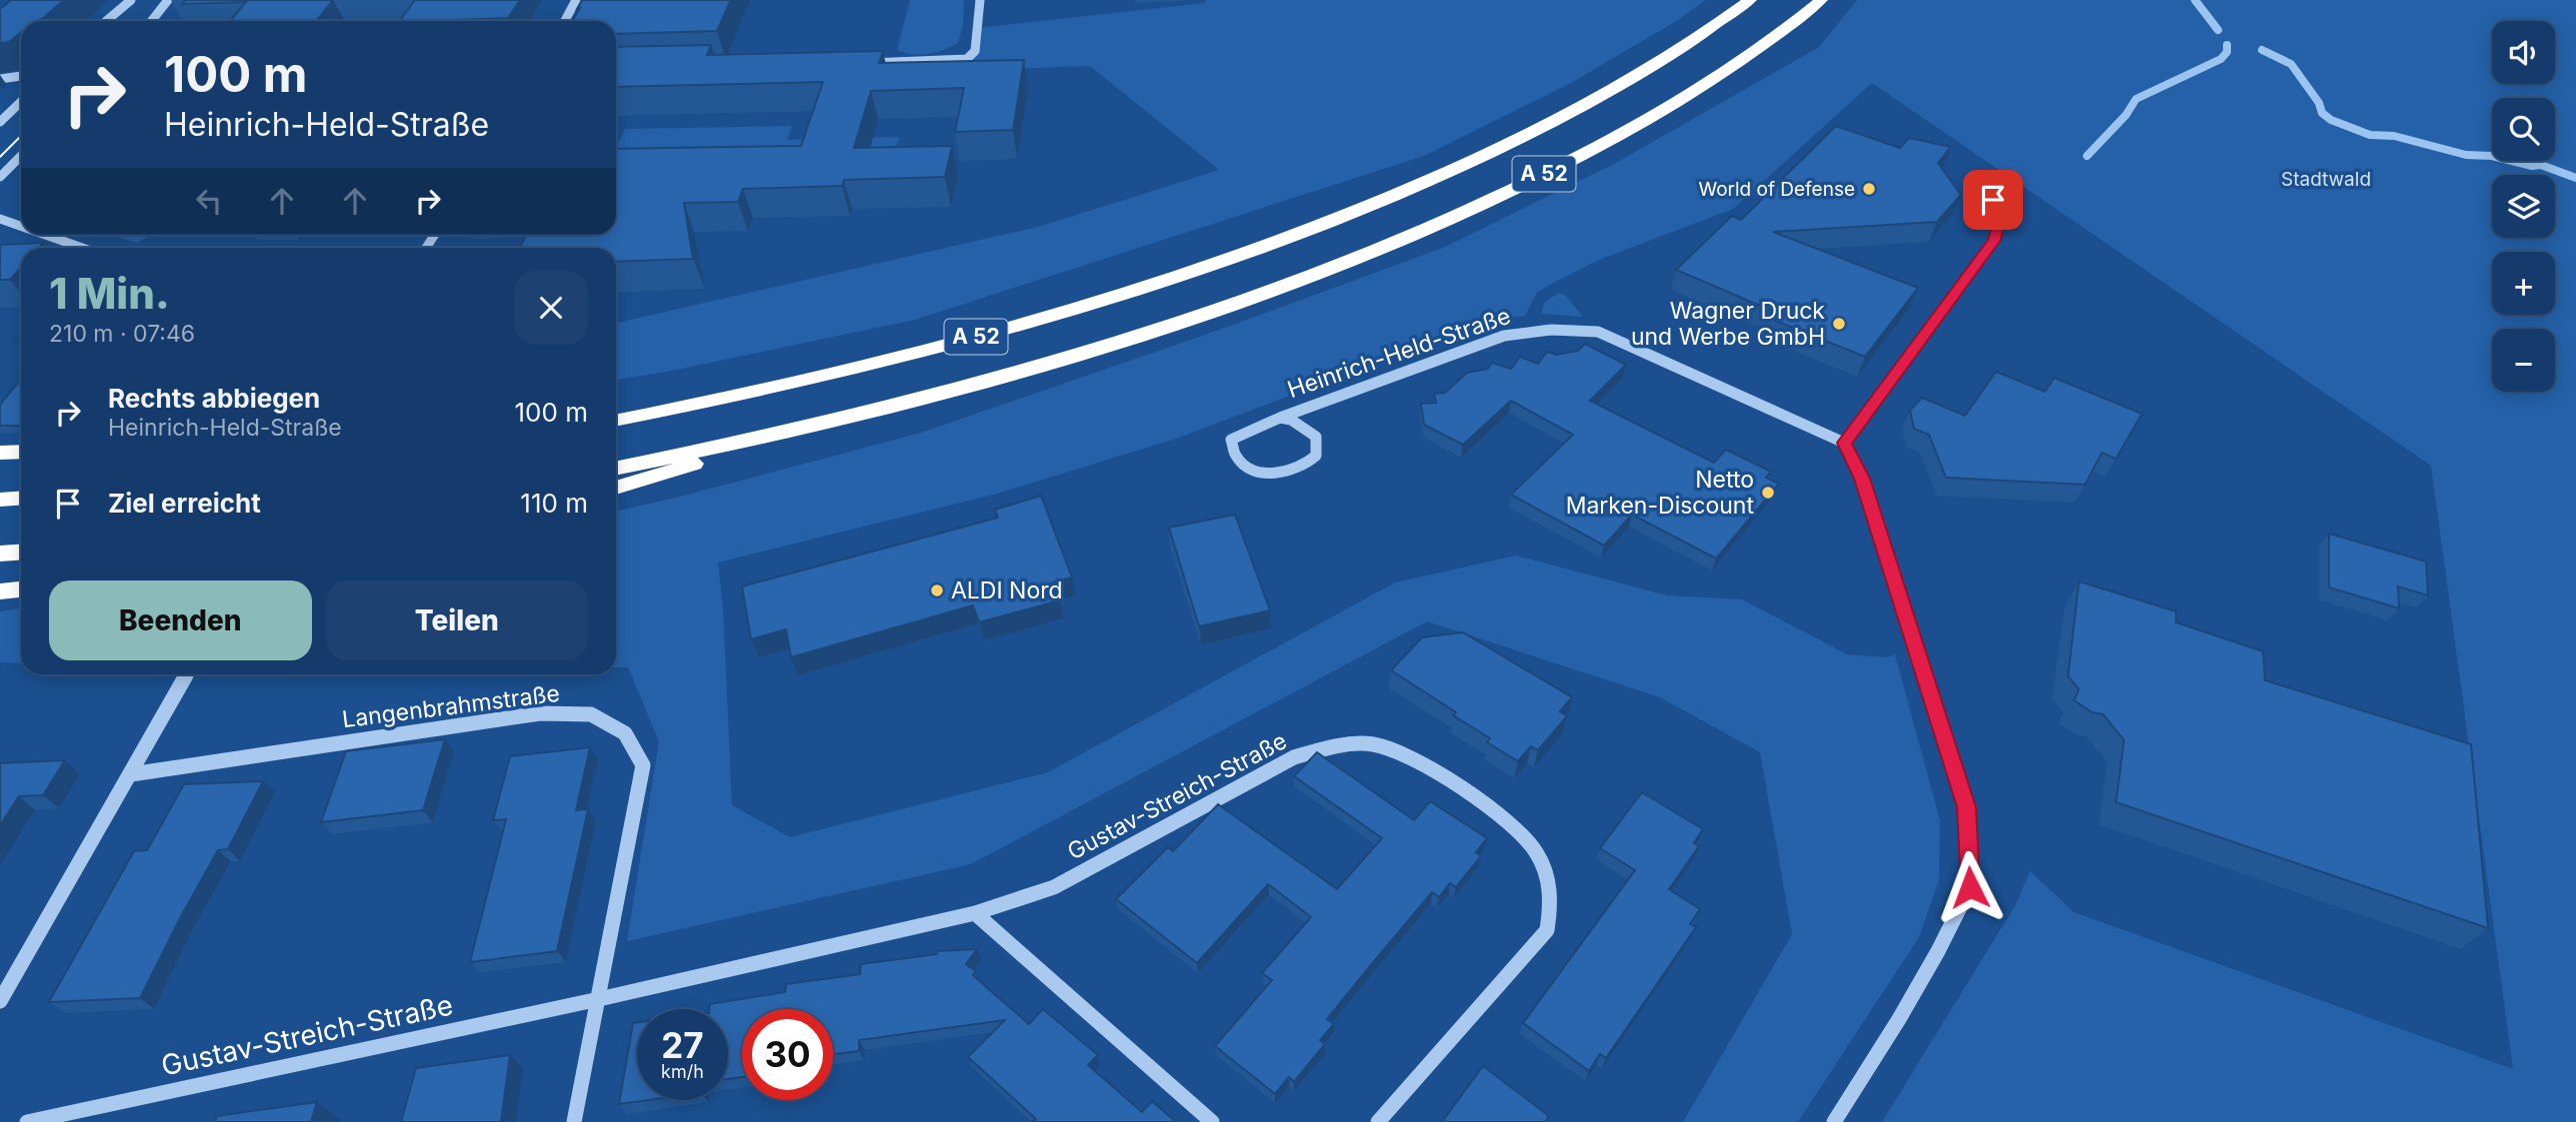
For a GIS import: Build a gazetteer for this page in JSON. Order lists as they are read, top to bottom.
{
  "streets": {
    "highway": ["A 52"],
    "street": ["Heinrich-Held-Straße", "Langenbrahmstraße", "Gustav-Streich-Straße"]
  },
  "crossings": [
    ["Langenbrahmstraße", "Gustav-Streich-Straße"]
  ],
  "parks": ["Stadtwald"],
  "places": [
    "World of Defense",
    "Wagner Druck und Werbe GmbH",
    "Netto Marken-Discount",
    "ALDI Nord"
  ],
  "page": {
    "map_buttons": ["+", "−"],
    "turn": ["100 m", "Heinrich-Held-Straße"],
    "heading": ["1 Min.", "210 m · 07:46"],
    "list": [
      {
        "name": "Rechts abbiegen",
        "note": "Heinrich-Held-Straße",
        "value": "100 m"
      },
      {
        "name": "Ziel erreicht",
        "value": "110 m"
      }
    ],
    "buttons": ["Beenden", "Teilen"],
    "speed": "27 km/h",
    "limit": "30"
  }
}
